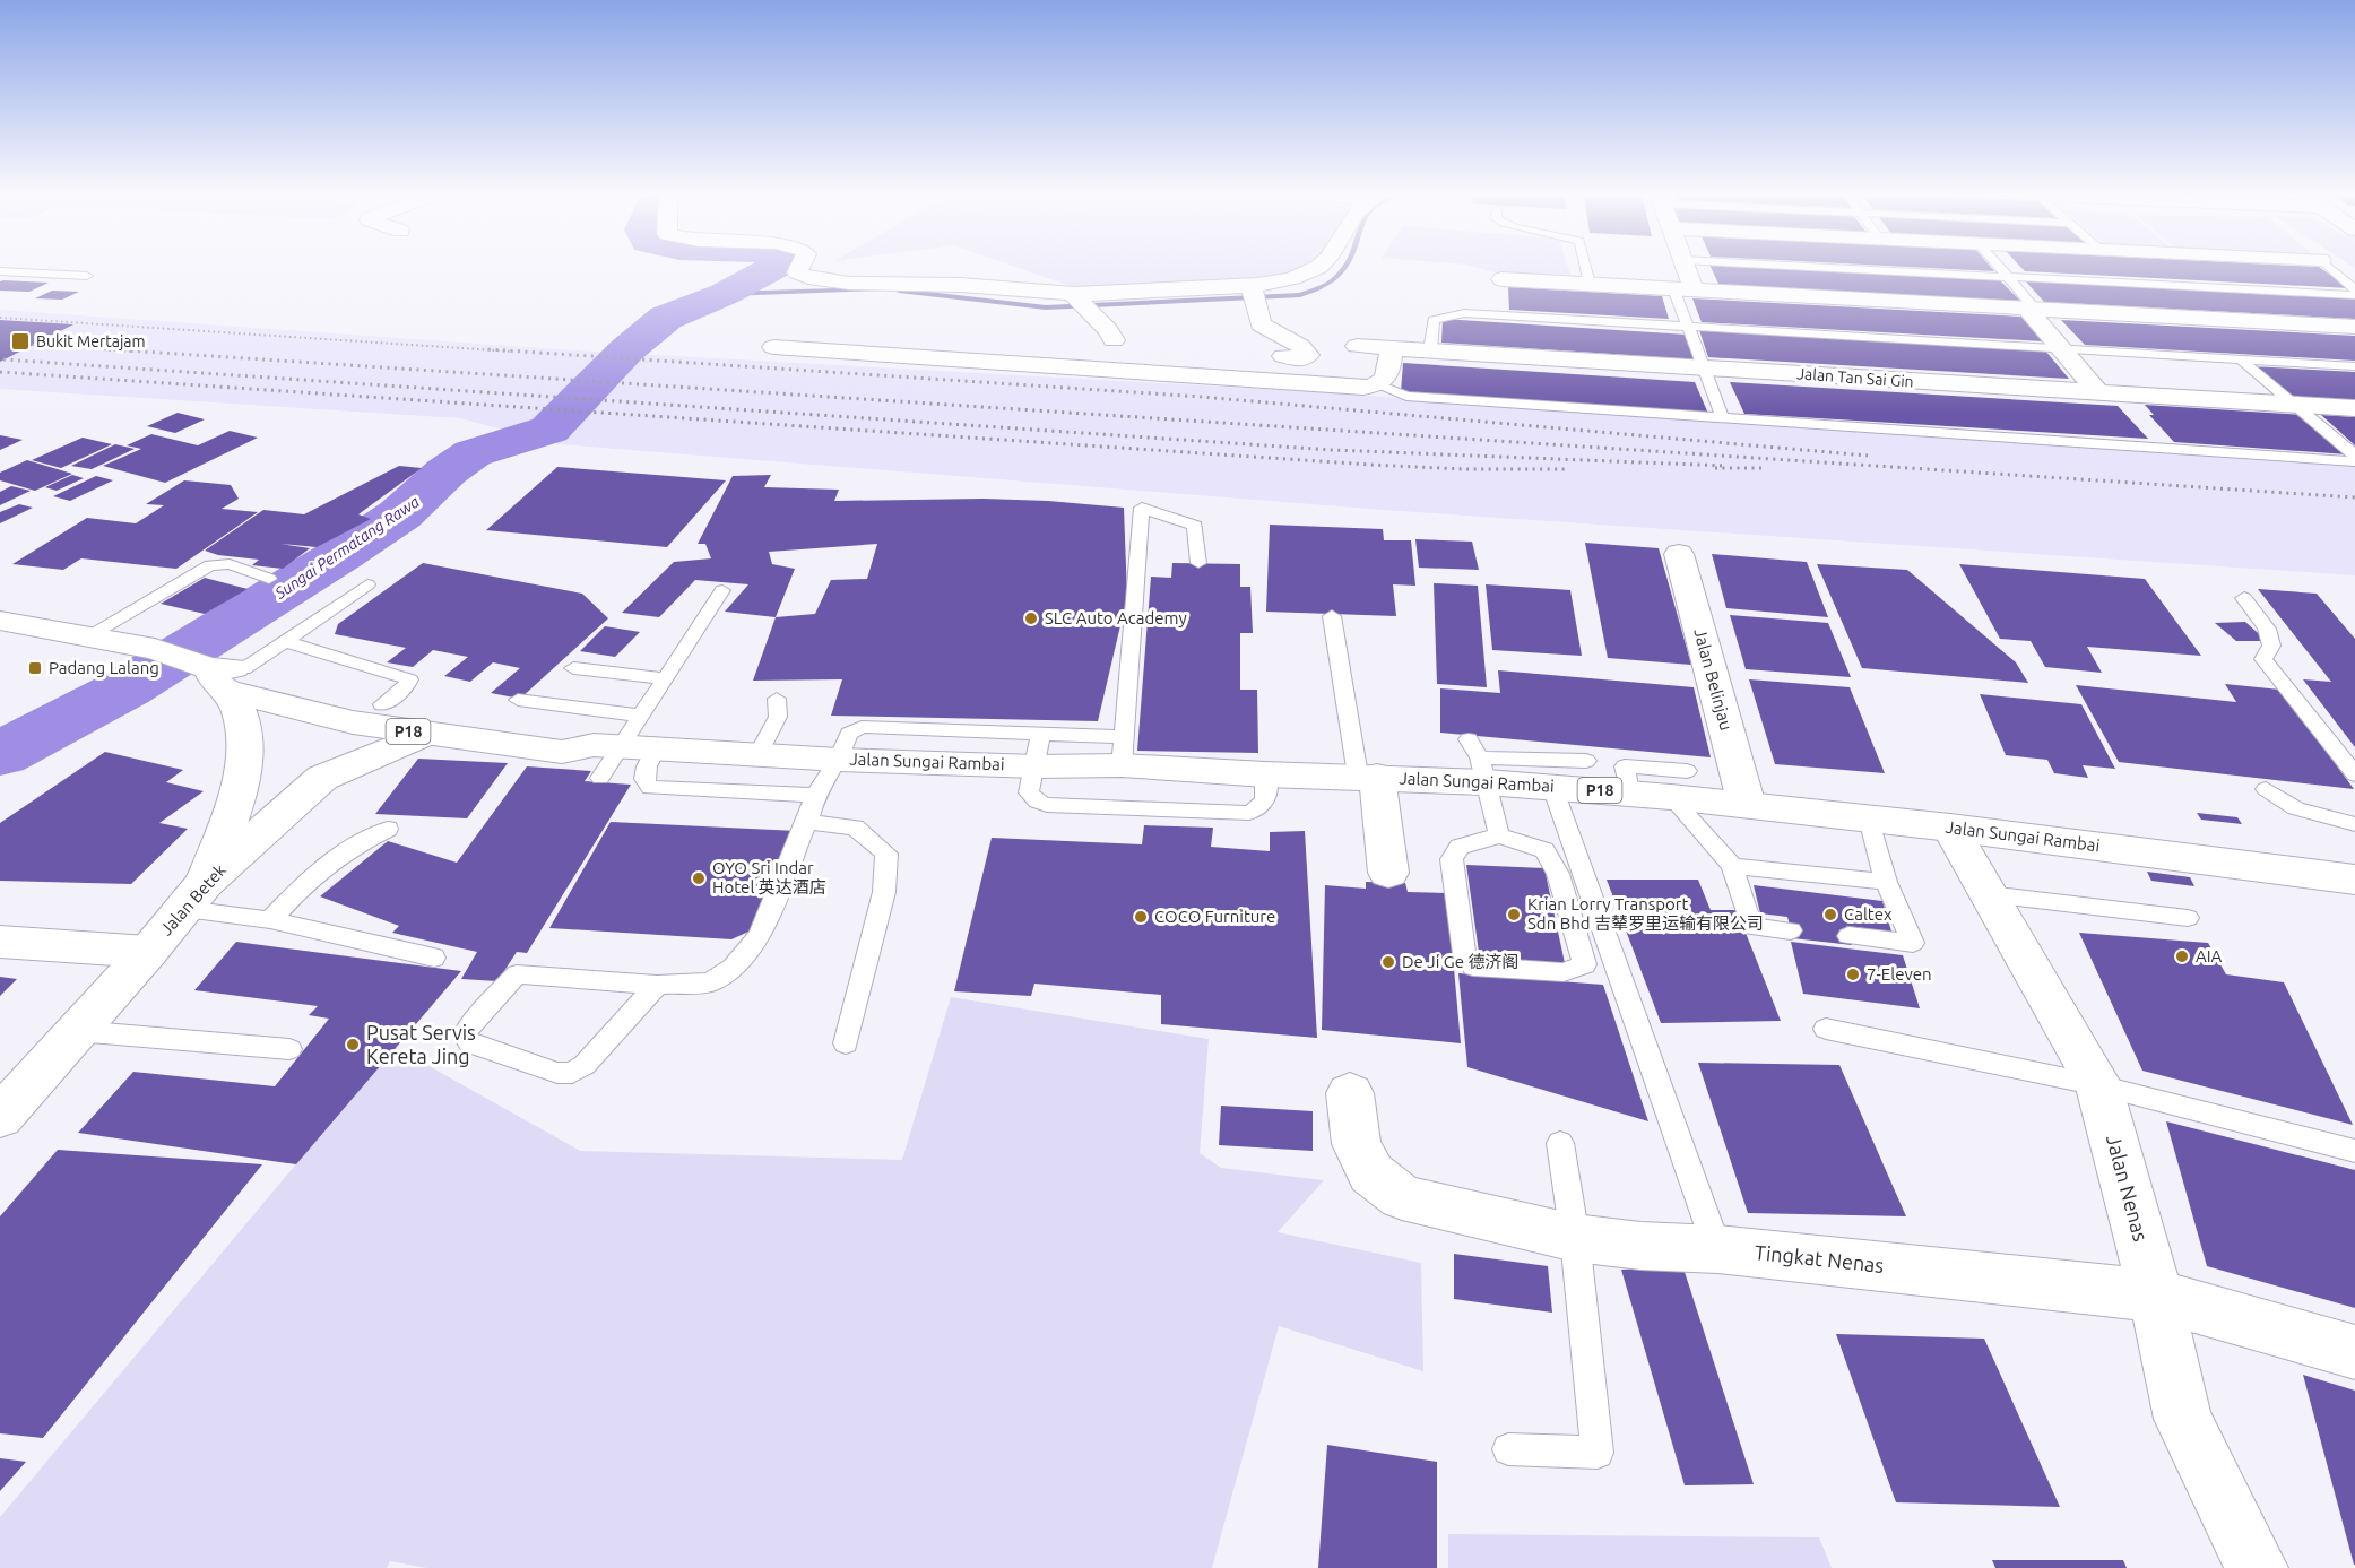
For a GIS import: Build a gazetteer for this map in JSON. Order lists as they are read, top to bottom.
{
  "streets": {
    "street": [
      "Jalan Tan Sai Gin",
      "Jalan Belinjau",
      "P18",
      "Jalan Sungai Rambai",
      "Jalan Betek",
      "Jalan Nenas",
      "Tingkat Nenas"
    ]
  },
  "crossings": [
    ["Jalan Belinjau", "Jalan Sungai Rambai"],
    ["P18", "Jalan Sungai Rambai"],
    ["Jalan Sungai Rambai", "Jalan Betek"],
    ["Jalan Sungai Rambai", "Jalan Nenas"],
    ["Jalan Nenas", "Tingkat Nenas"]
  ],
  "water": ["Sungai Permatang Rawa"],
  "places": {
    "transit": ["Bukit Mertajam", "Padang Lalang"],
    "other": [
      "SLC Auto Academy",
      "OYO Sri Indar Hotel 英达酒店",
      "Krian Lorry Transport Sdn Bhd 吉辇罗里运输有限公司",
      "Caltex",
      "COCO Furniture",
      "AIA",
      "De Ji Ge 德济阁",
      "7-Eleven",
      "Pusat Servis Kereta Jing"
    ]
  }
}
